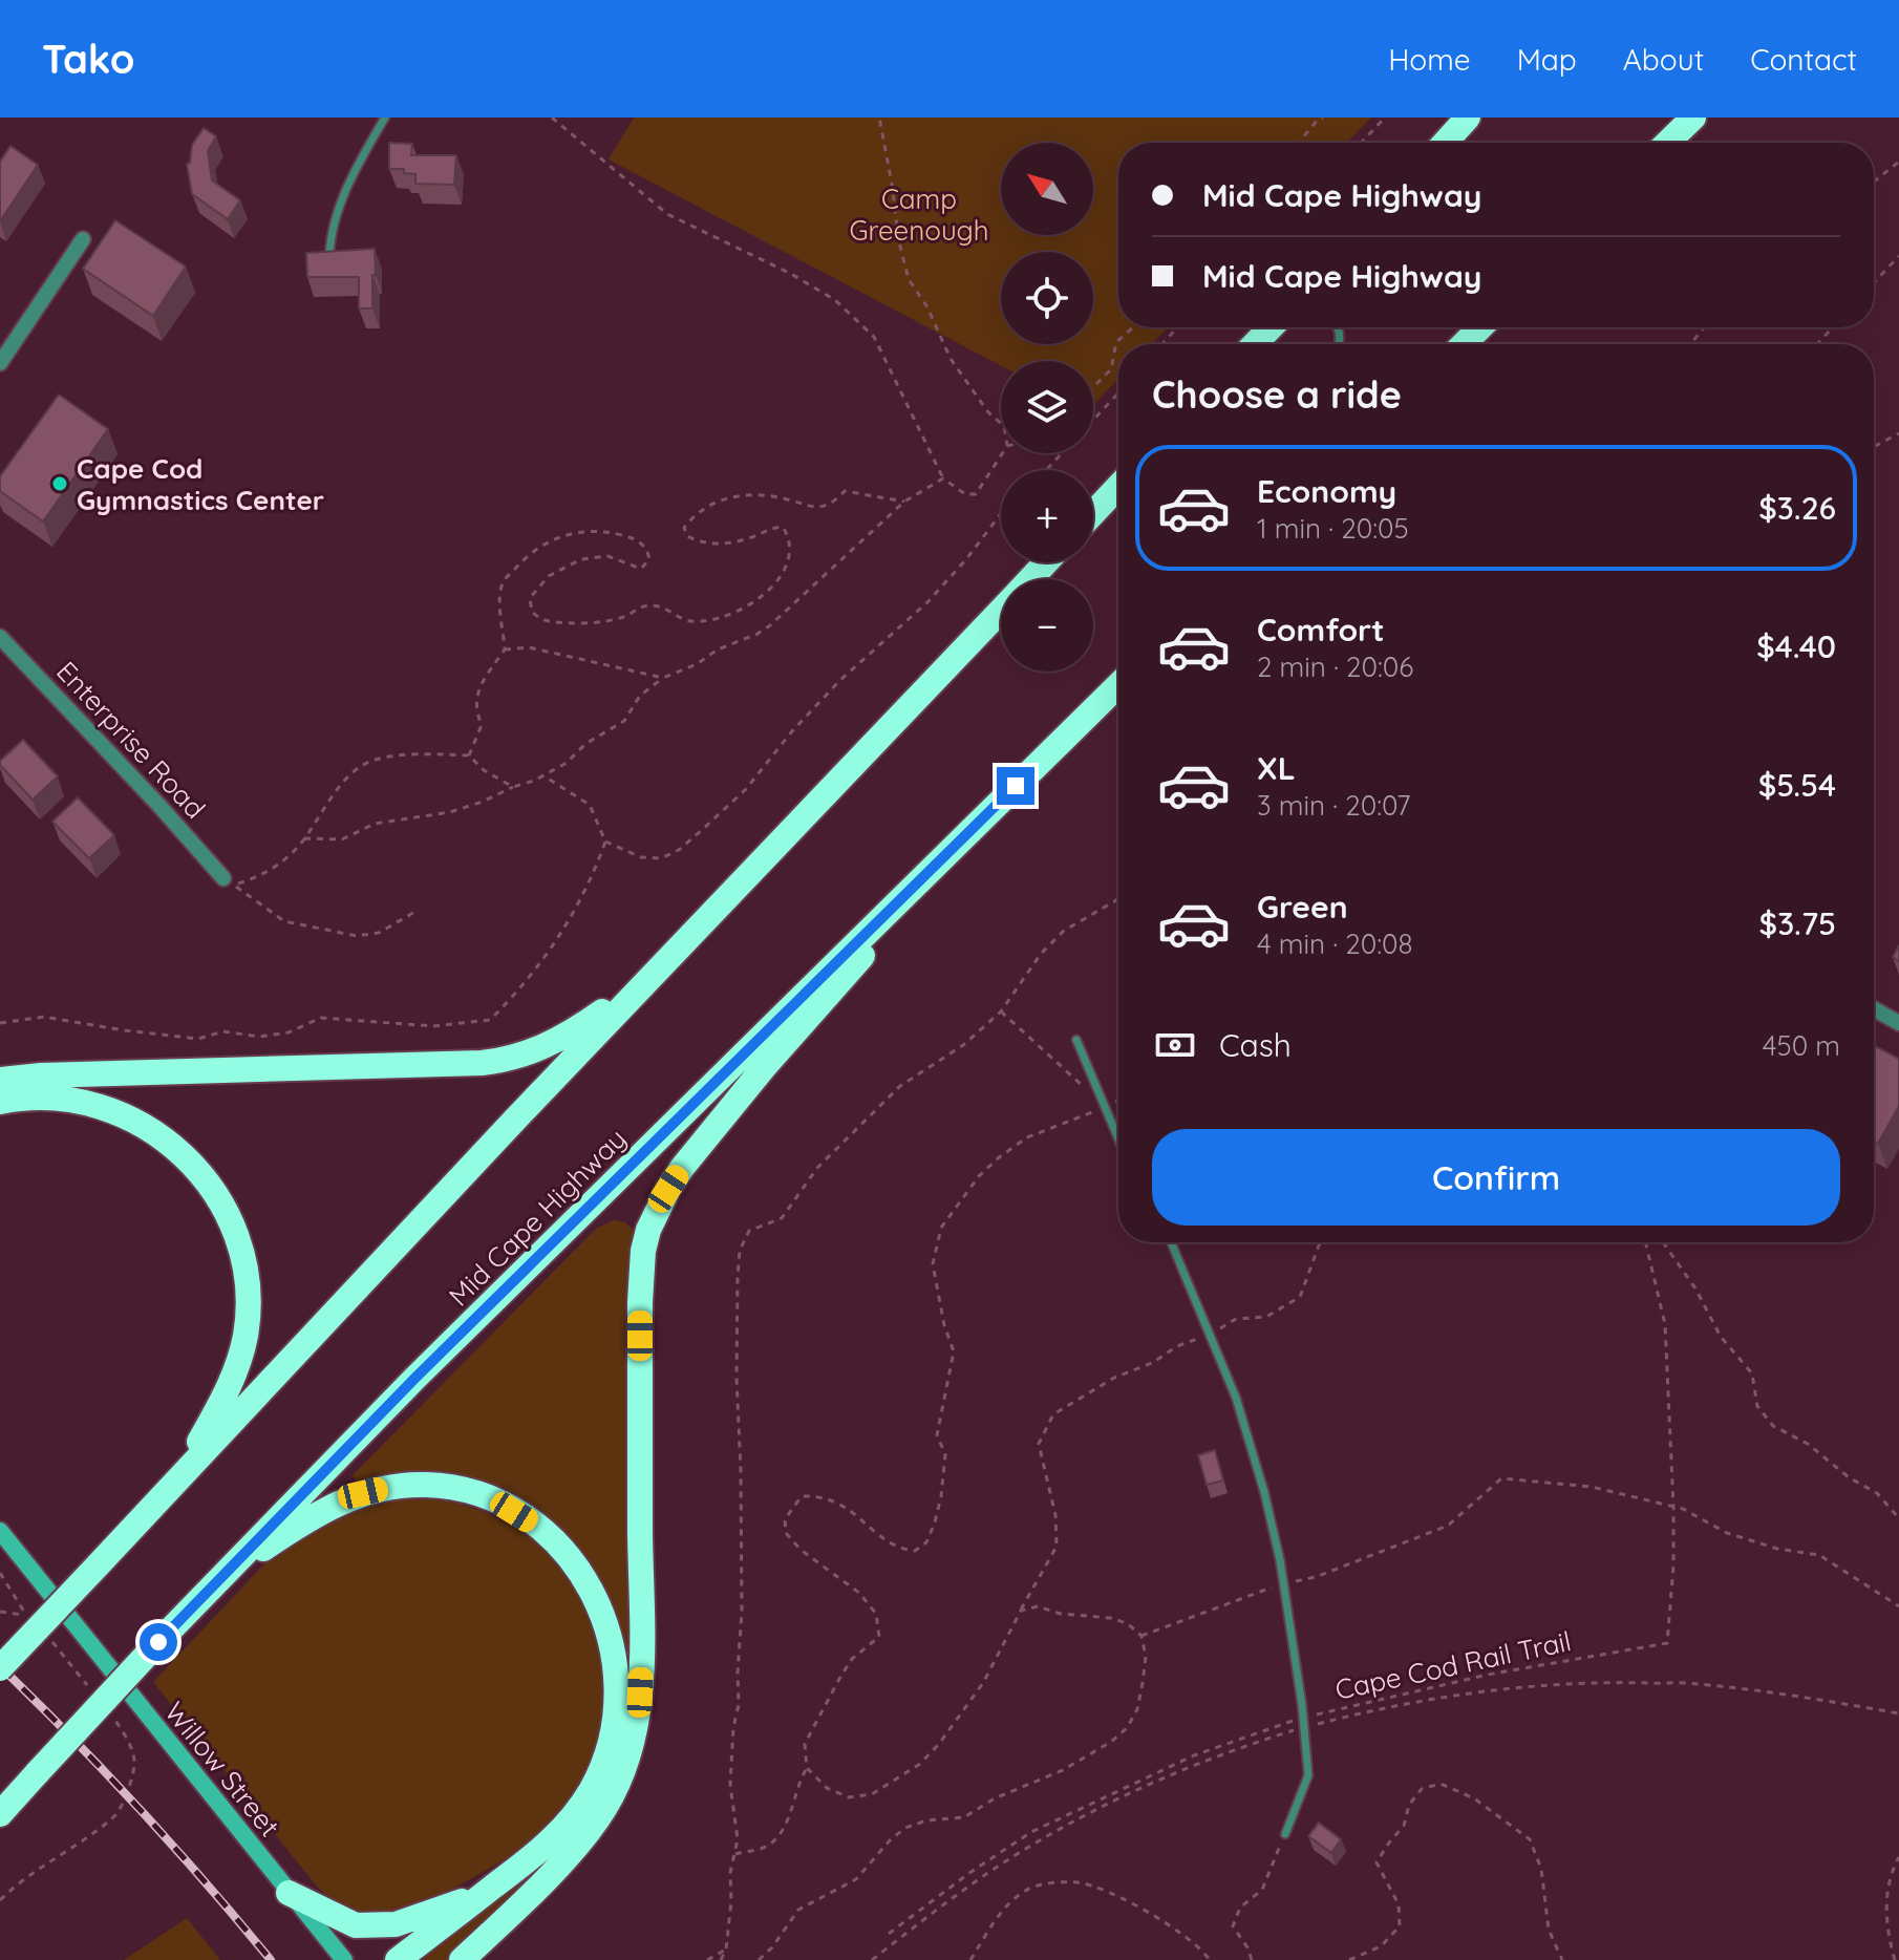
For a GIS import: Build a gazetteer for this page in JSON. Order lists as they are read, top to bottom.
{
  "streets": {
    "highway": ["Mid Cape Highway"],
    "main road": ["Willow Street"],
    "street": ["Enterprise Road"],
    "path": ["Cape Cod Rail Trail"]
  },
  "parks": ["Camp Greenough"],
  "places": ["Cape Cod Gymnastics Center"],
  "north": "top left",
  "page": {
    "header": "Tako",
    "nav": [
      "Home",
      "Map",
      "About",
      "Contact"
    ],
    "map_buttons": ["+", "−"],
    "banner": ["Mid Cape Highway", "Mid Cape Highway"],
    "heading": "Choose a ride",
    "list": [
      {
        "name": "Economy",
        "note": "1 min · 20:05",
        "value": "$3.26"
      },
      {
        "name": "Comfort",
        "note": "2 min · 20:06",
        "value": "$4.40"
      },
      {
        "name": "XL",
        "note": "3 min · 20:07",
        "value": "$5.54"
      },
      {
        "name": "Green",
        "note": "4 min · 20:08",
        "value": "$3.75"
      }
    ],
    "pay": ["Cash", "450 m"],
    "buttons": "Confirm"
  }
}
